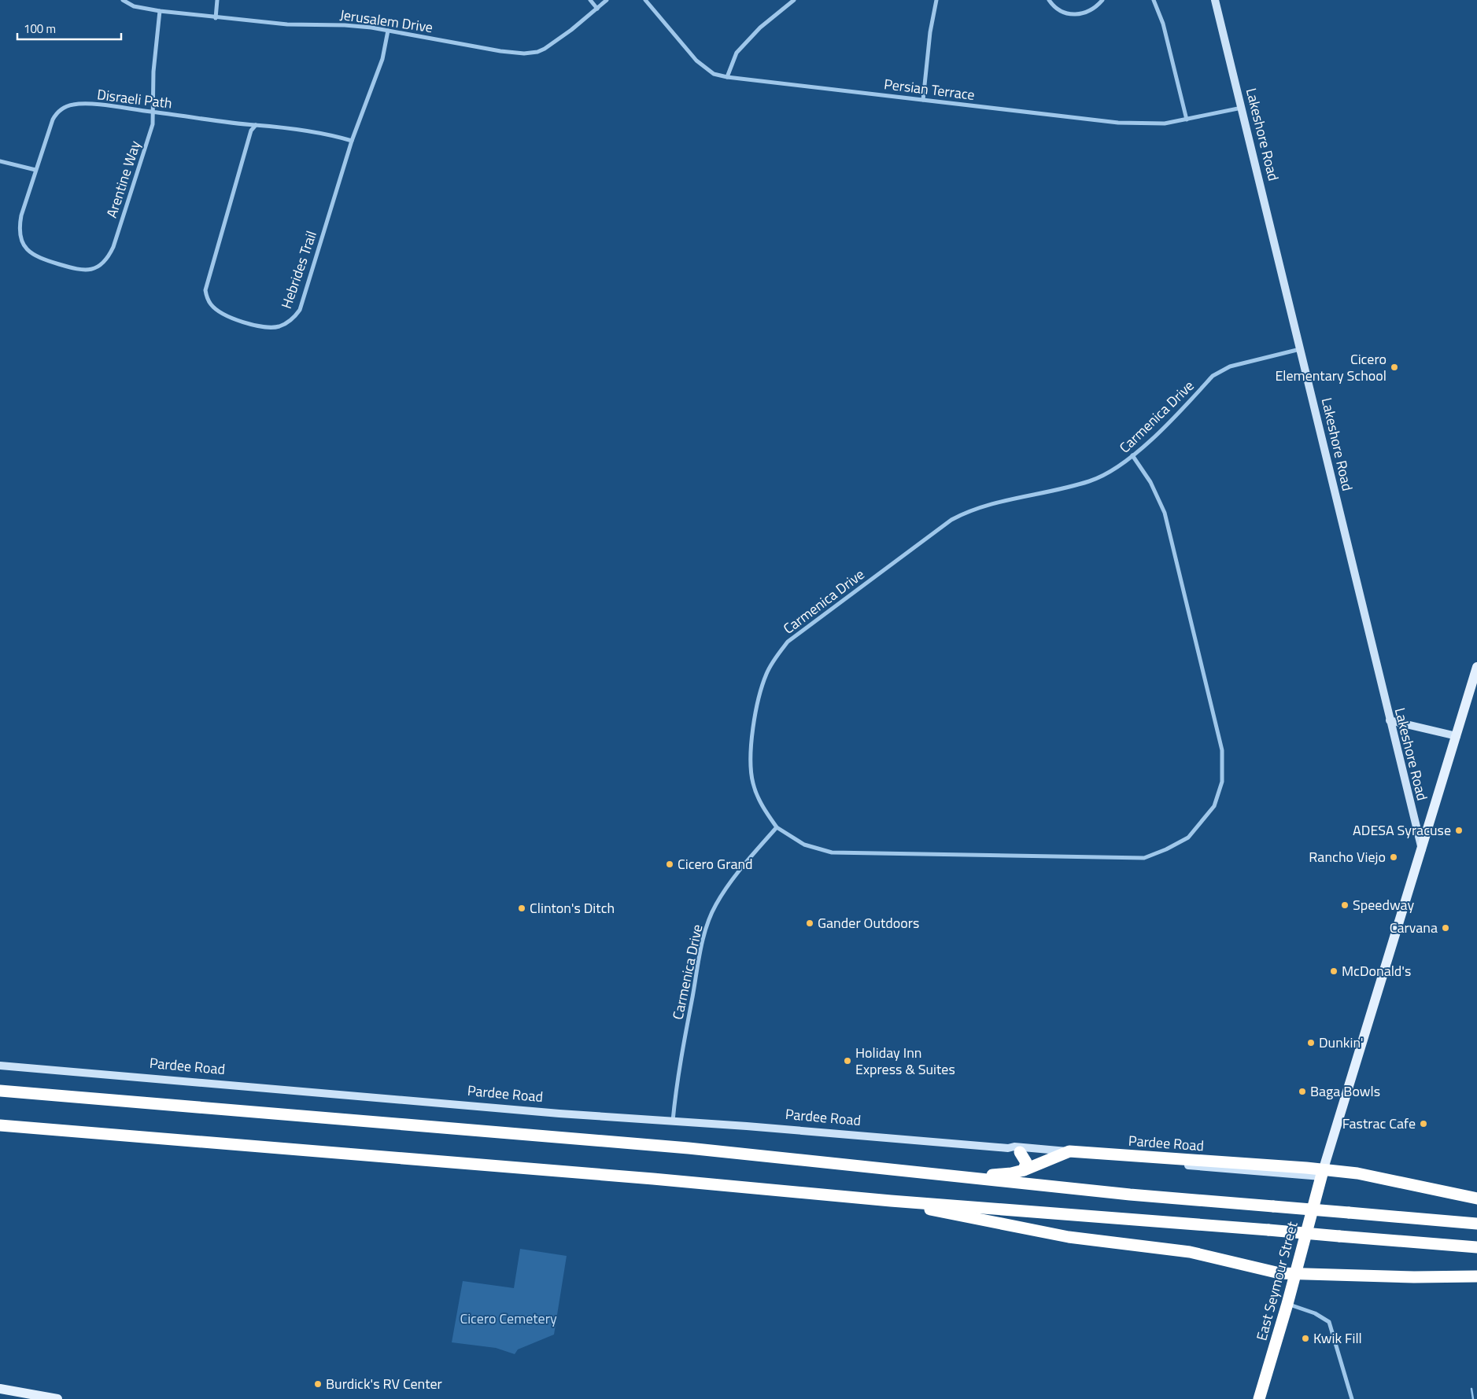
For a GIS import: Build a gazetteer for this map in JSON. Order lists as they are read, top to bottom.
{
  "streets": {
    "highway": ["Pardee Road", "East Seymour Street"],
    "street": [
      "Jerusalem Drive",
      "Persian Terrace",
      "Disraeli Path",
      "Lakeshore Road",
      "Arentine Way",
      "Hebrides Trail",
      "Carmenica Drive"
    ]
  },
  "crossings": [
    ["Jerusalem Drive", "Arentine Way"],
    ["Jerusalem Drive", "Hebrides Trail"],
    ["Persian Terrace", "Lakeshore Road"],
    ["Disraeli Path", "Arentine Way"],
    ["Disraeli Path", "Hebrides Trail"],
    ["Lakeshore Road", "Carmenica Drive"],
    ["Carmenica Drive", "Pardee Road"],
    ["Pardee Road", "East Seymour Street"]
  ],
  "parks": ["Cicero Cemetery"],
  "places": [
    "Cicero Elementary School",
    "ADESA Syracuse",
    "Rancho Viejo",
    "Cicero Grand",
    "Speedway",
    "Clinton's Ditch",
    "Gander Outdoors",
    "Carvana",
    "McDonald's",
    "Dunkin'",
    "Holiday Inn Express & Suites",
    "Baga Bowls",
    "Fastrac Cafe",
    "Kwik Fill",
    "Burdick's RV Center"
  ],
  "scale_bar": "100 m"
}
